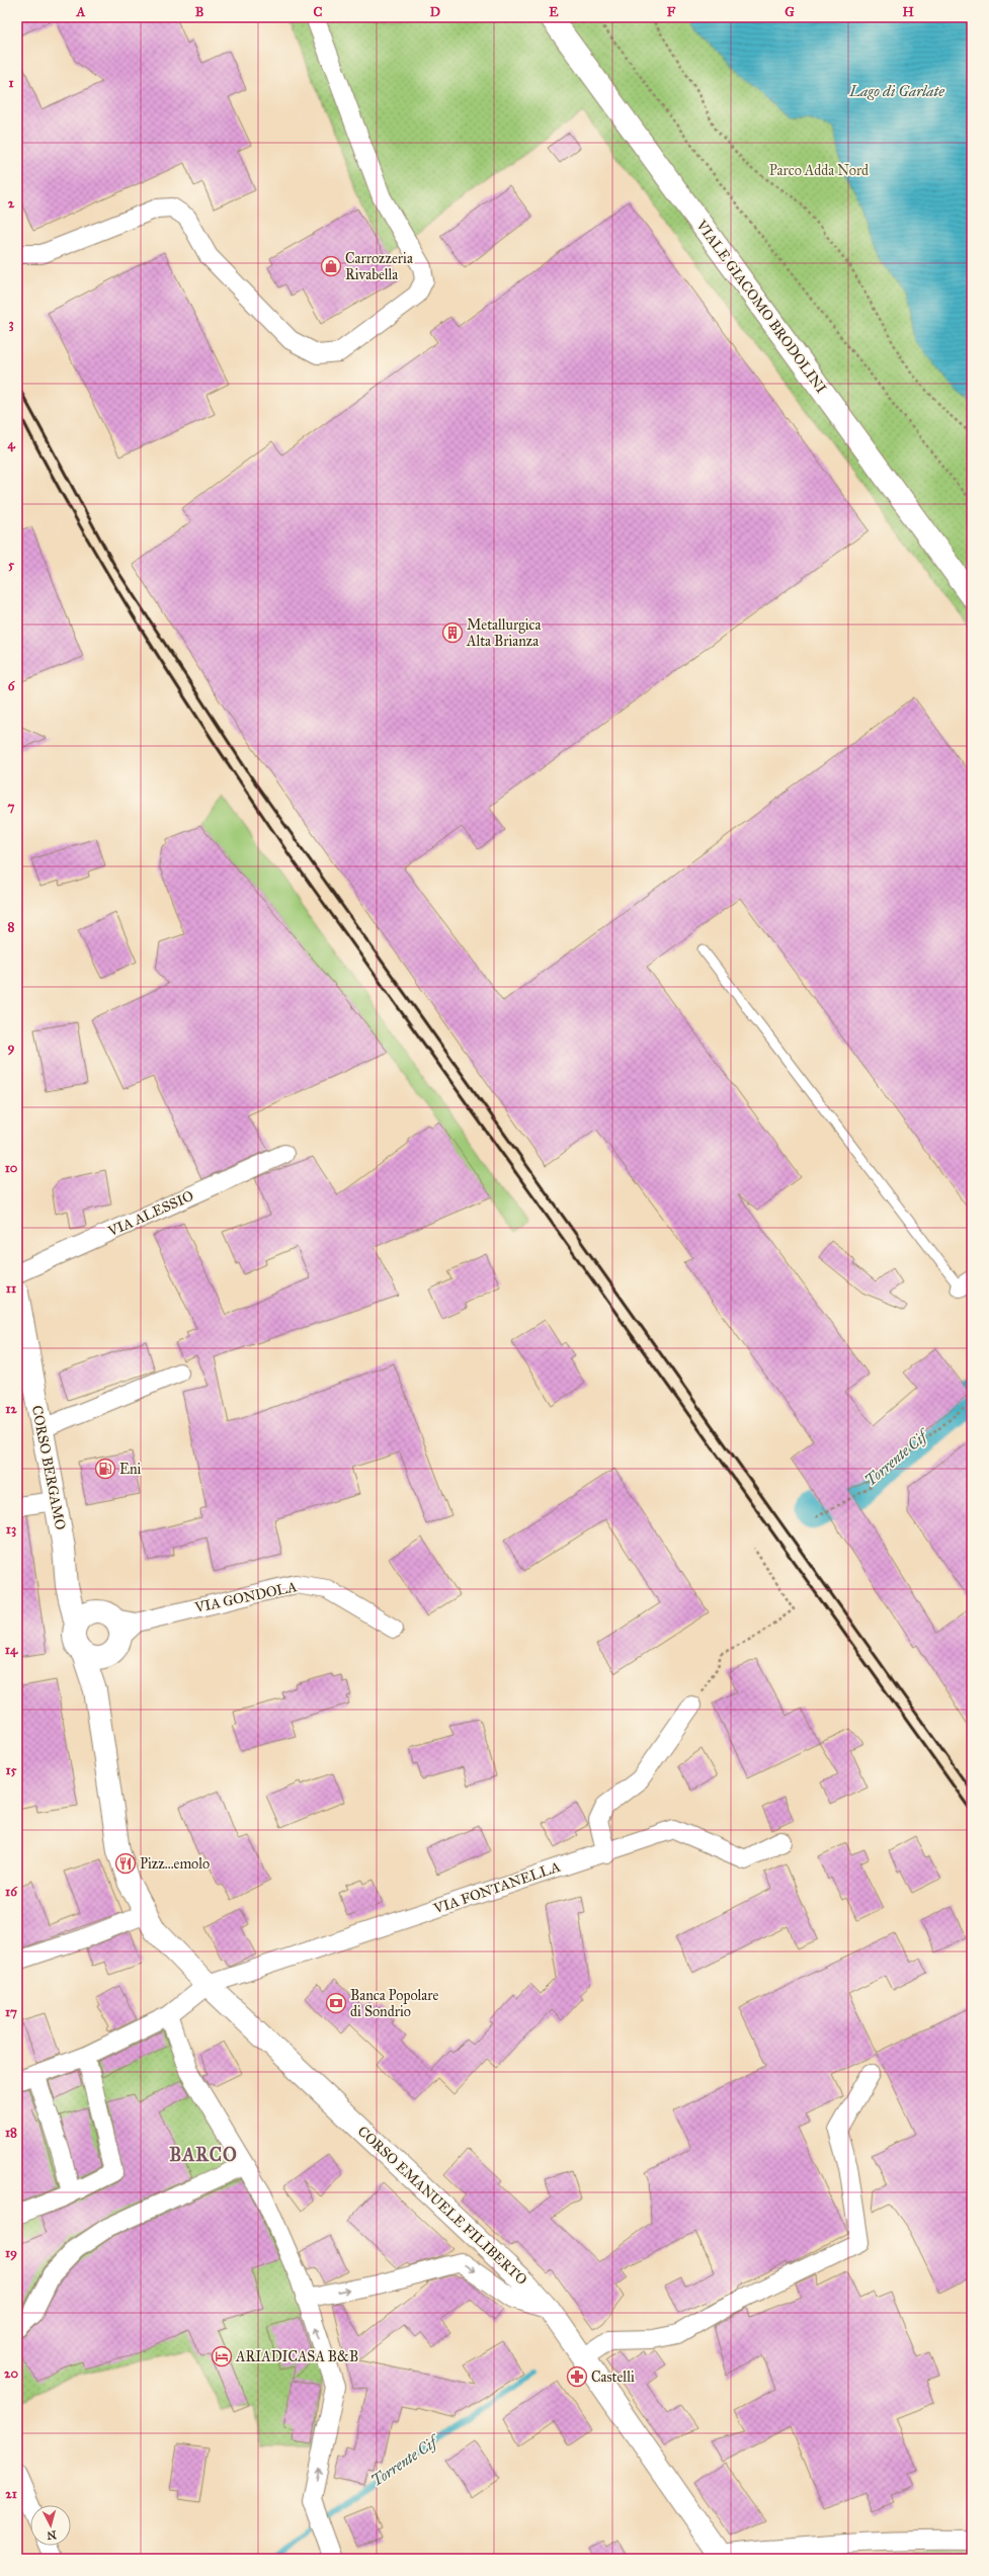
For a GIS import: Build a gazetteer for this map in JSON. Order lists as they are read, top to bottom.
{
  "streets": {
    "main road": ["VIALE GIACOMO BRODOLINI", "CORSO BERGAMO", "CORSO EMANUELE FILIBERTO"],
    "street": ["VIA ALESSIO", "VIA GONDOLA", "VIA FONTANELLA"]
  },
  "crossings": [
    ["CORSO BERGAMO", "VIA GONDOLA"],
    ["VIA FONTANELLA", "CORSO EMANUELE FILIBERTO"]
  ],
  "districts": ["BARCO"],
  "water": ["Lago di Garlate", "Torrente Cif"],
  "parks": ["Parco Adda Nord"],
  "places": {
    "shop": ["Carrozzeria Rivabella"],
    "building": ["Metallurgica Alta Brianza"],
    "fuel station": ["Eni"],
    "restaurant": ["Pizz...emolo"],
    "bank": ["Banca Popolare di Sondrio"],
    "hotel": ["ARIADICASA B&B"],
    "pharmacy": ["Castelli"]
  },
  "north": "bottom",
  "grid": {
    "columns": [
      "A",
      "B",
      "C",
      "D",
      "E",
      "F",
      "G",
      "H"
    ],
    "rows": [
      "1",
      "2",
      "3",
      "4",
      "5",
      "6",
      "7",
      "8",
      "9",
      "10",
      "11",
      "12",
      "13",
      "14",
      "15",
      "16",
      "17",
      "18",
      "19",
      "20",
      "21"
    ]
  }
}
